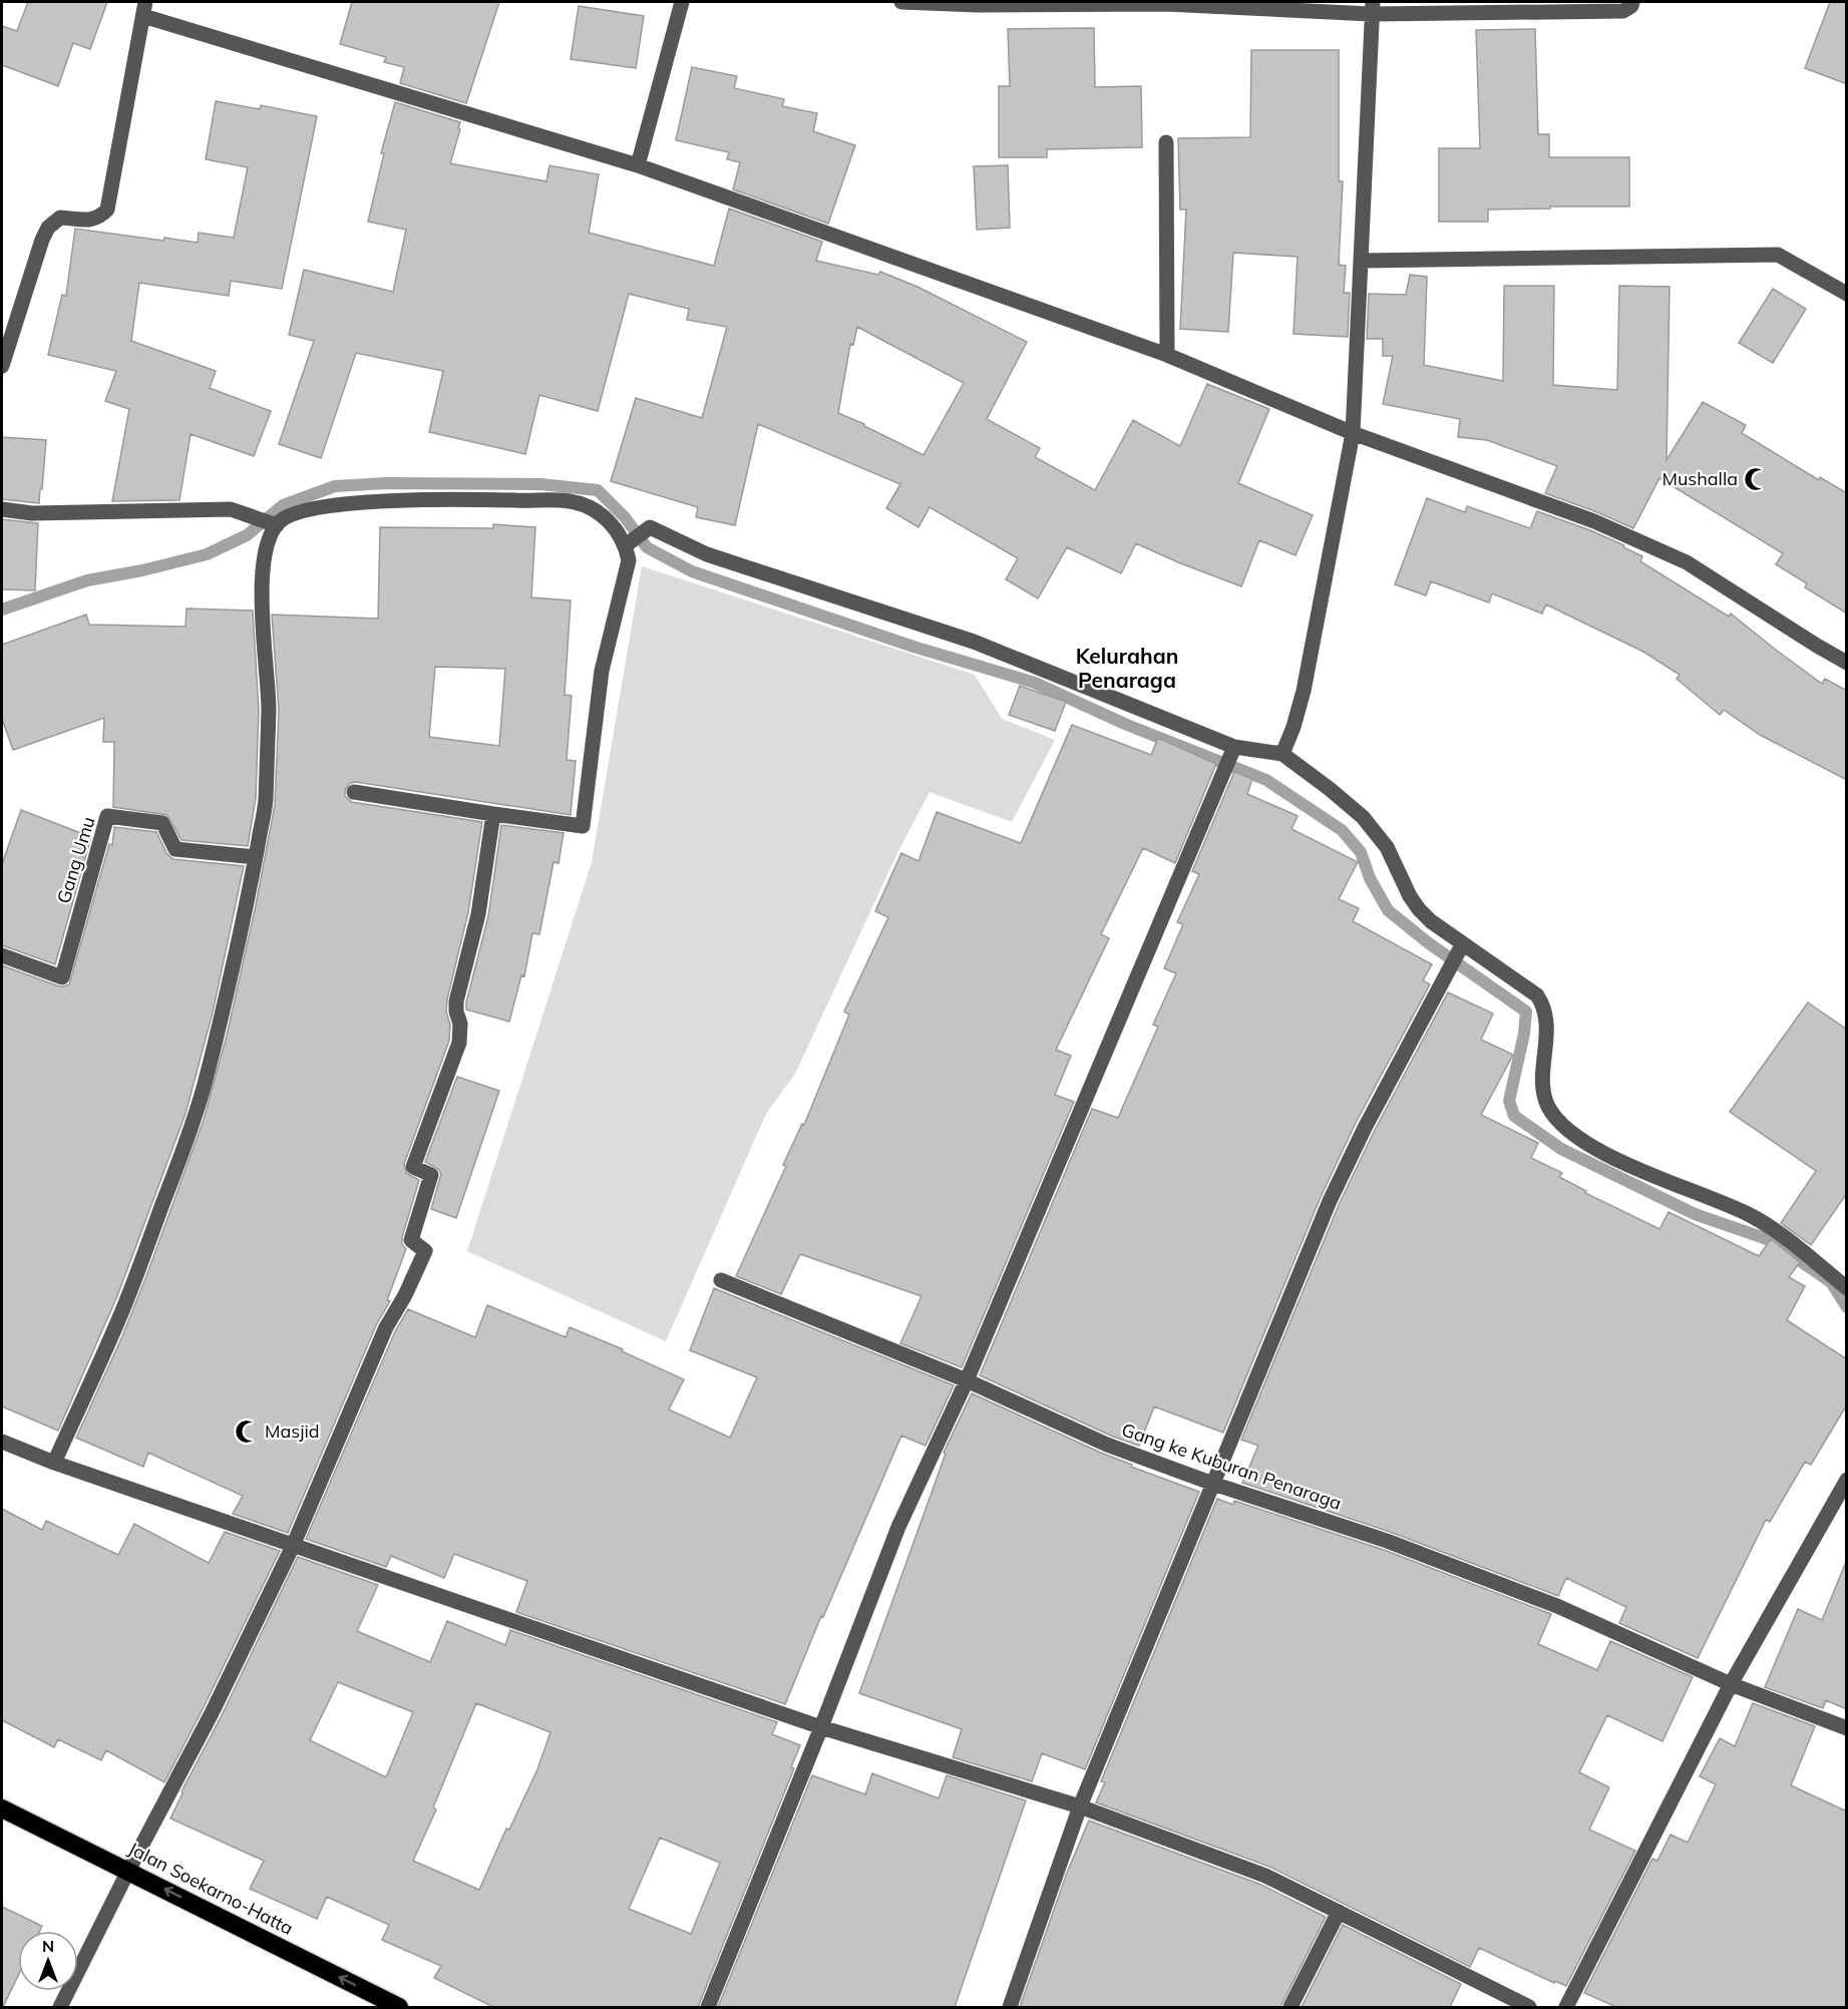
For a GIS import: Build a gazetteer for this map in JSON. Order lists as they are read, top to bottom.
{
  "streets": {
    "highway": ["Jalan Soekarno-Hatta"],
    "street": ["Gang Umu", "Gang ke Kuburan Penaraga"]
  },
  "one_way": ["Jalan Soekarno-Hatta"],
  "districts": ["Kelurahan Penaraga"],
  "places": {
    "mosque": ["Mushalla", "Masjid"]
  },
  "north": "top"
}
